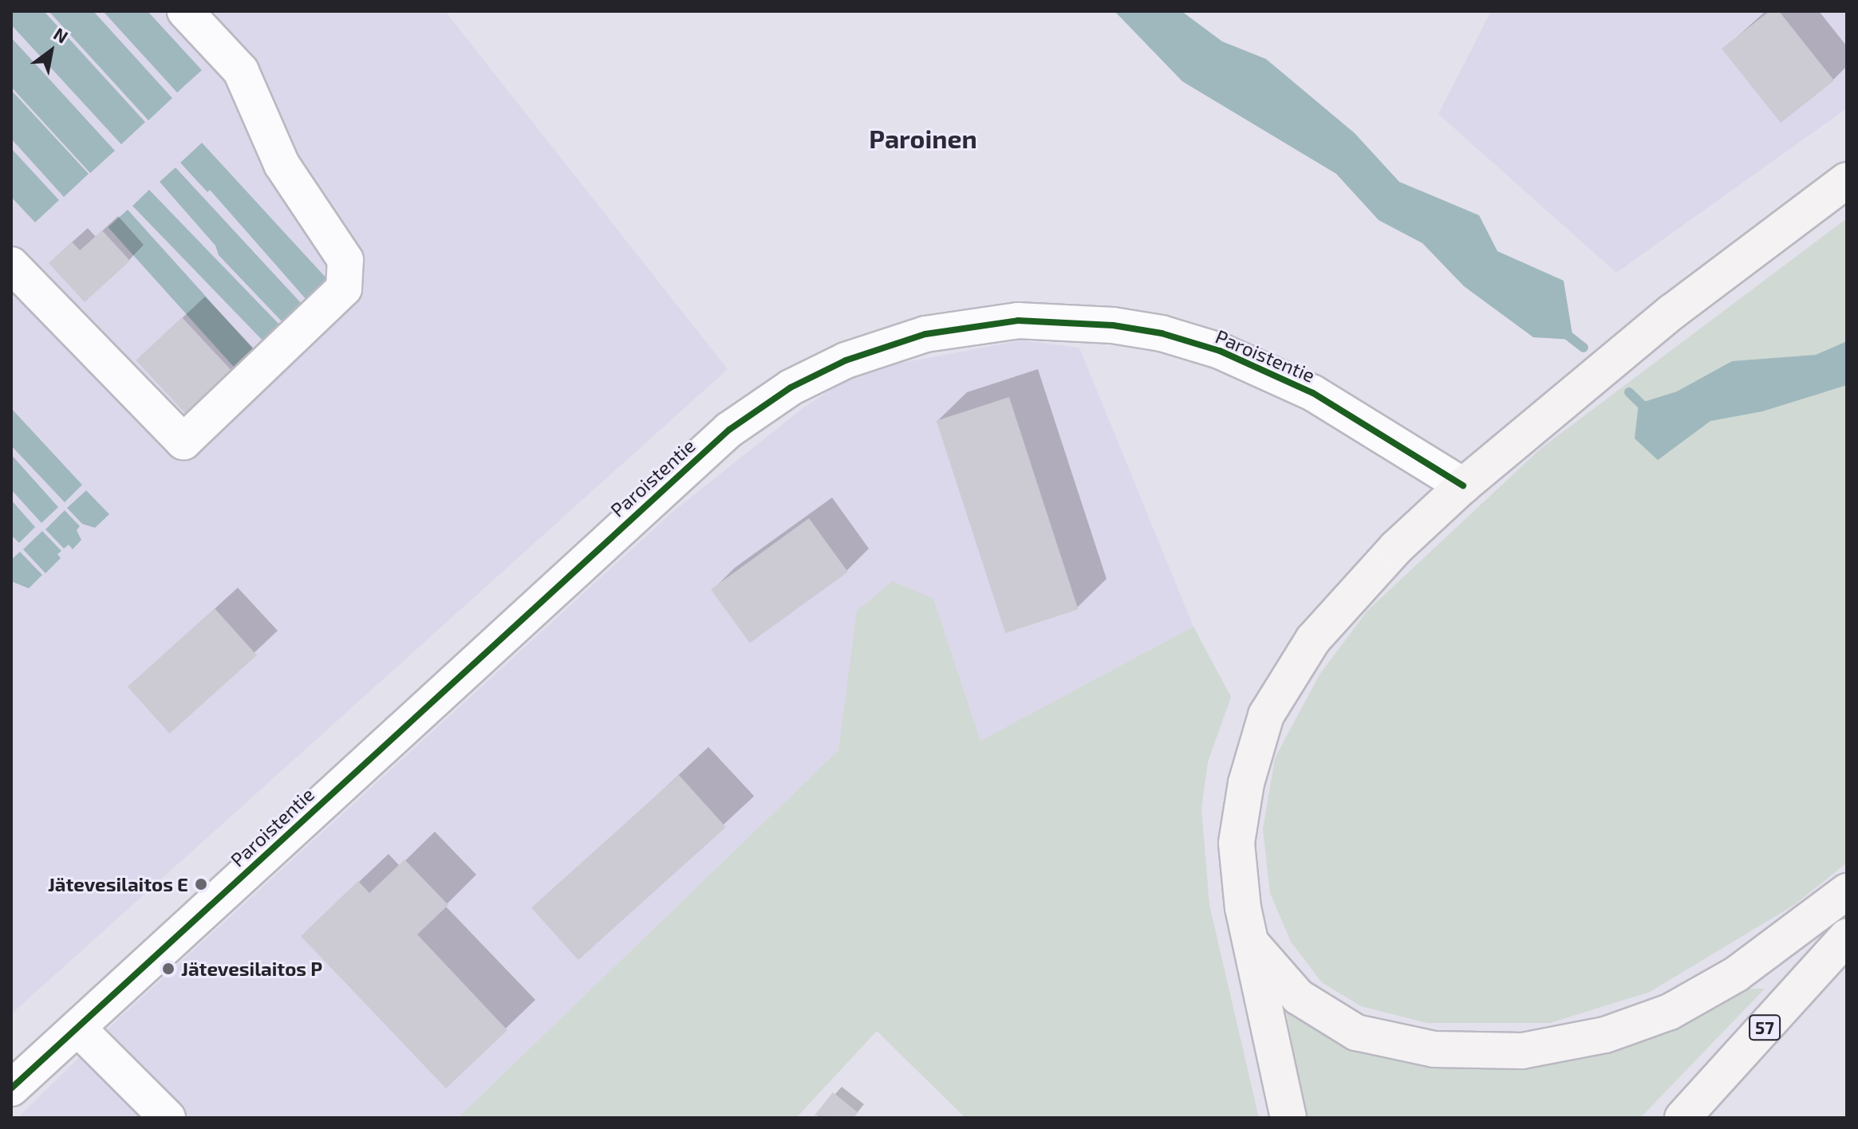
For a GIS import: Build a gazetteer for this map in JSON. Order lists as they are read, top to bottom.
{
  "streets": {
    "main road": ["57"],
    "street": ["Paroistentie"]
  },
  "districts": ["Paroinen"],
  "places": ["Jätevesilaitos E", "Jätevesilaitos P"],
  "north": "top right"
}
